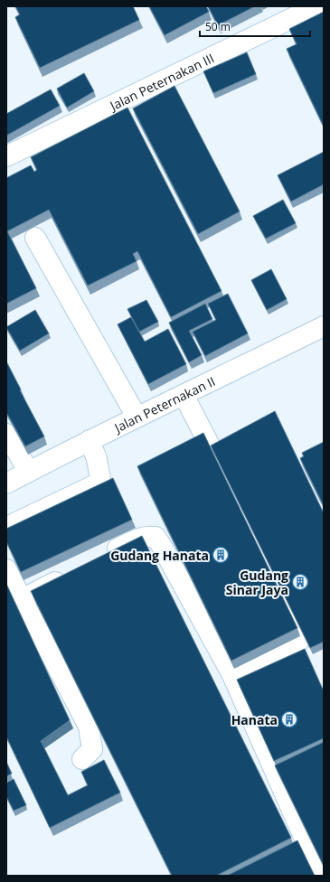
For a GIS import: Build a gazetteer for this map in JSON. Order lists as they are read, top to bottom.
{
  "streets": {
    "street": ["Jalan Peternakan III", "Jalan Peternakan II"]
  },
  "places": {
    "building": ["Gudang Hanata", "Gudang Sinar Jaya", "Hanata"]
  },
  "scale_bar": "50 m"
}
